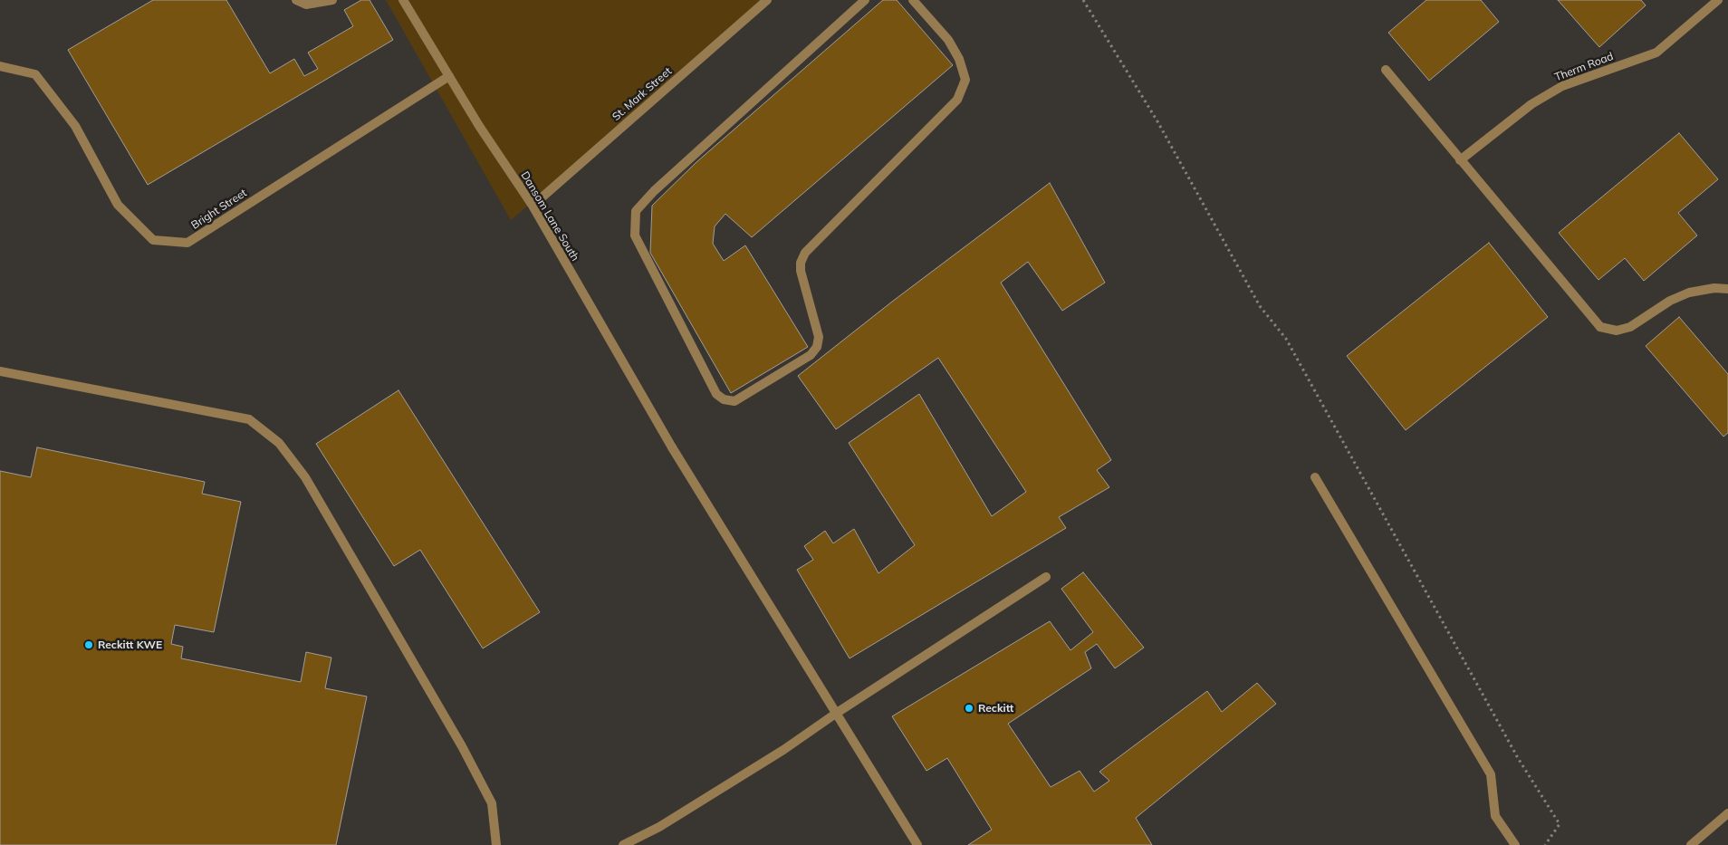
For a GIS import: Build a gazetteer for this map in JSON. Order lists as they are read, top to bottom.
{
  "streets": {
    "street": [
      "Therm Road",
      "St. Mark Street",
      "Bright Street",
      "Dansom Lane South"
    ]
  },
  "crossings": [
    ["St. Mark Street", "Dansom Lane South"],
    ["Bright Street", "Dansom Lane South"]
  ],
  "places": ["Reckitt KWE", "Reckitt"]
}
